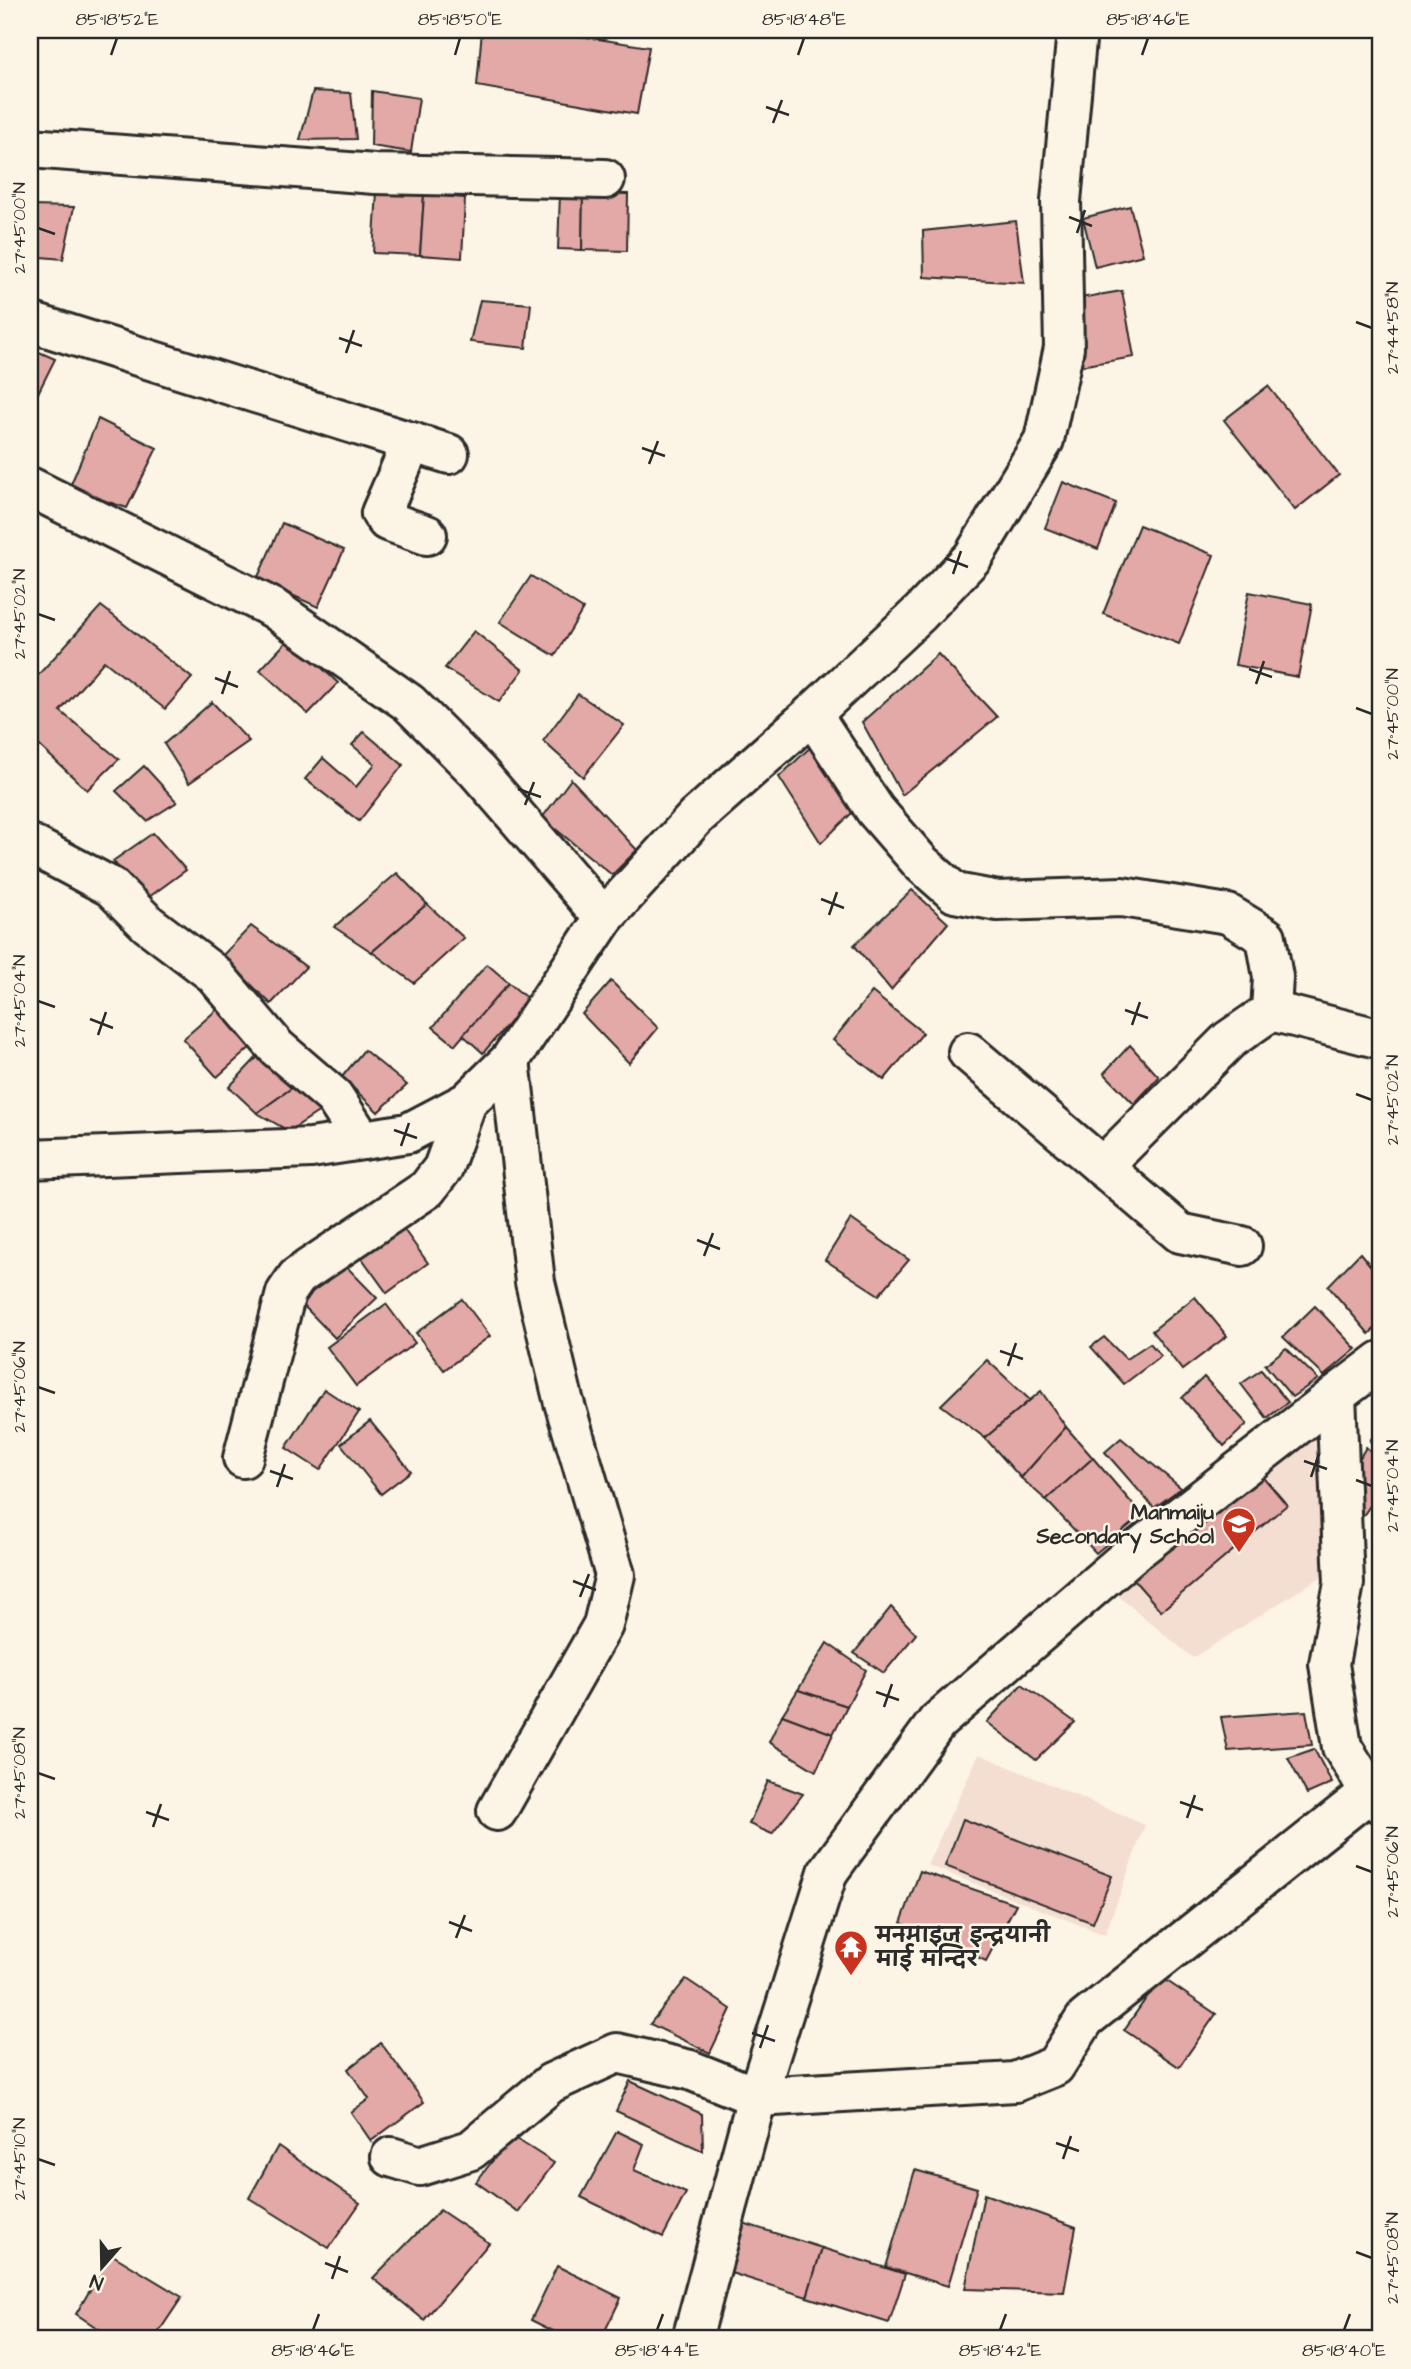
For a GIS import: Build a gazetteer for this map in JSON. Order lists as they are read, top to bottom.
{
  "places": {
    "school or university": ["Manmaiju Secondary School"],
    "temple": ["मनमाइजु इन्द्रयानी माई मन्दिर"]
  },
  "north": "bottom",
  "coordinates": [
    "85°18'52\"E",
    "85°18'50\"E",
    "85°18'48\"E",
    "85°18'46\"E",
    "27°45'00\"N",
    "27°44'58\"N",
    "27°45'02\"N",
    "27°45'04\"N",
    "27°45'06\"N",
    "27°45'08\"N",
    "27°45'10\"N",
    "85°18'44\"E",
    "85°18'42\"E",
    "85°18'40\"E"
  ]
}
